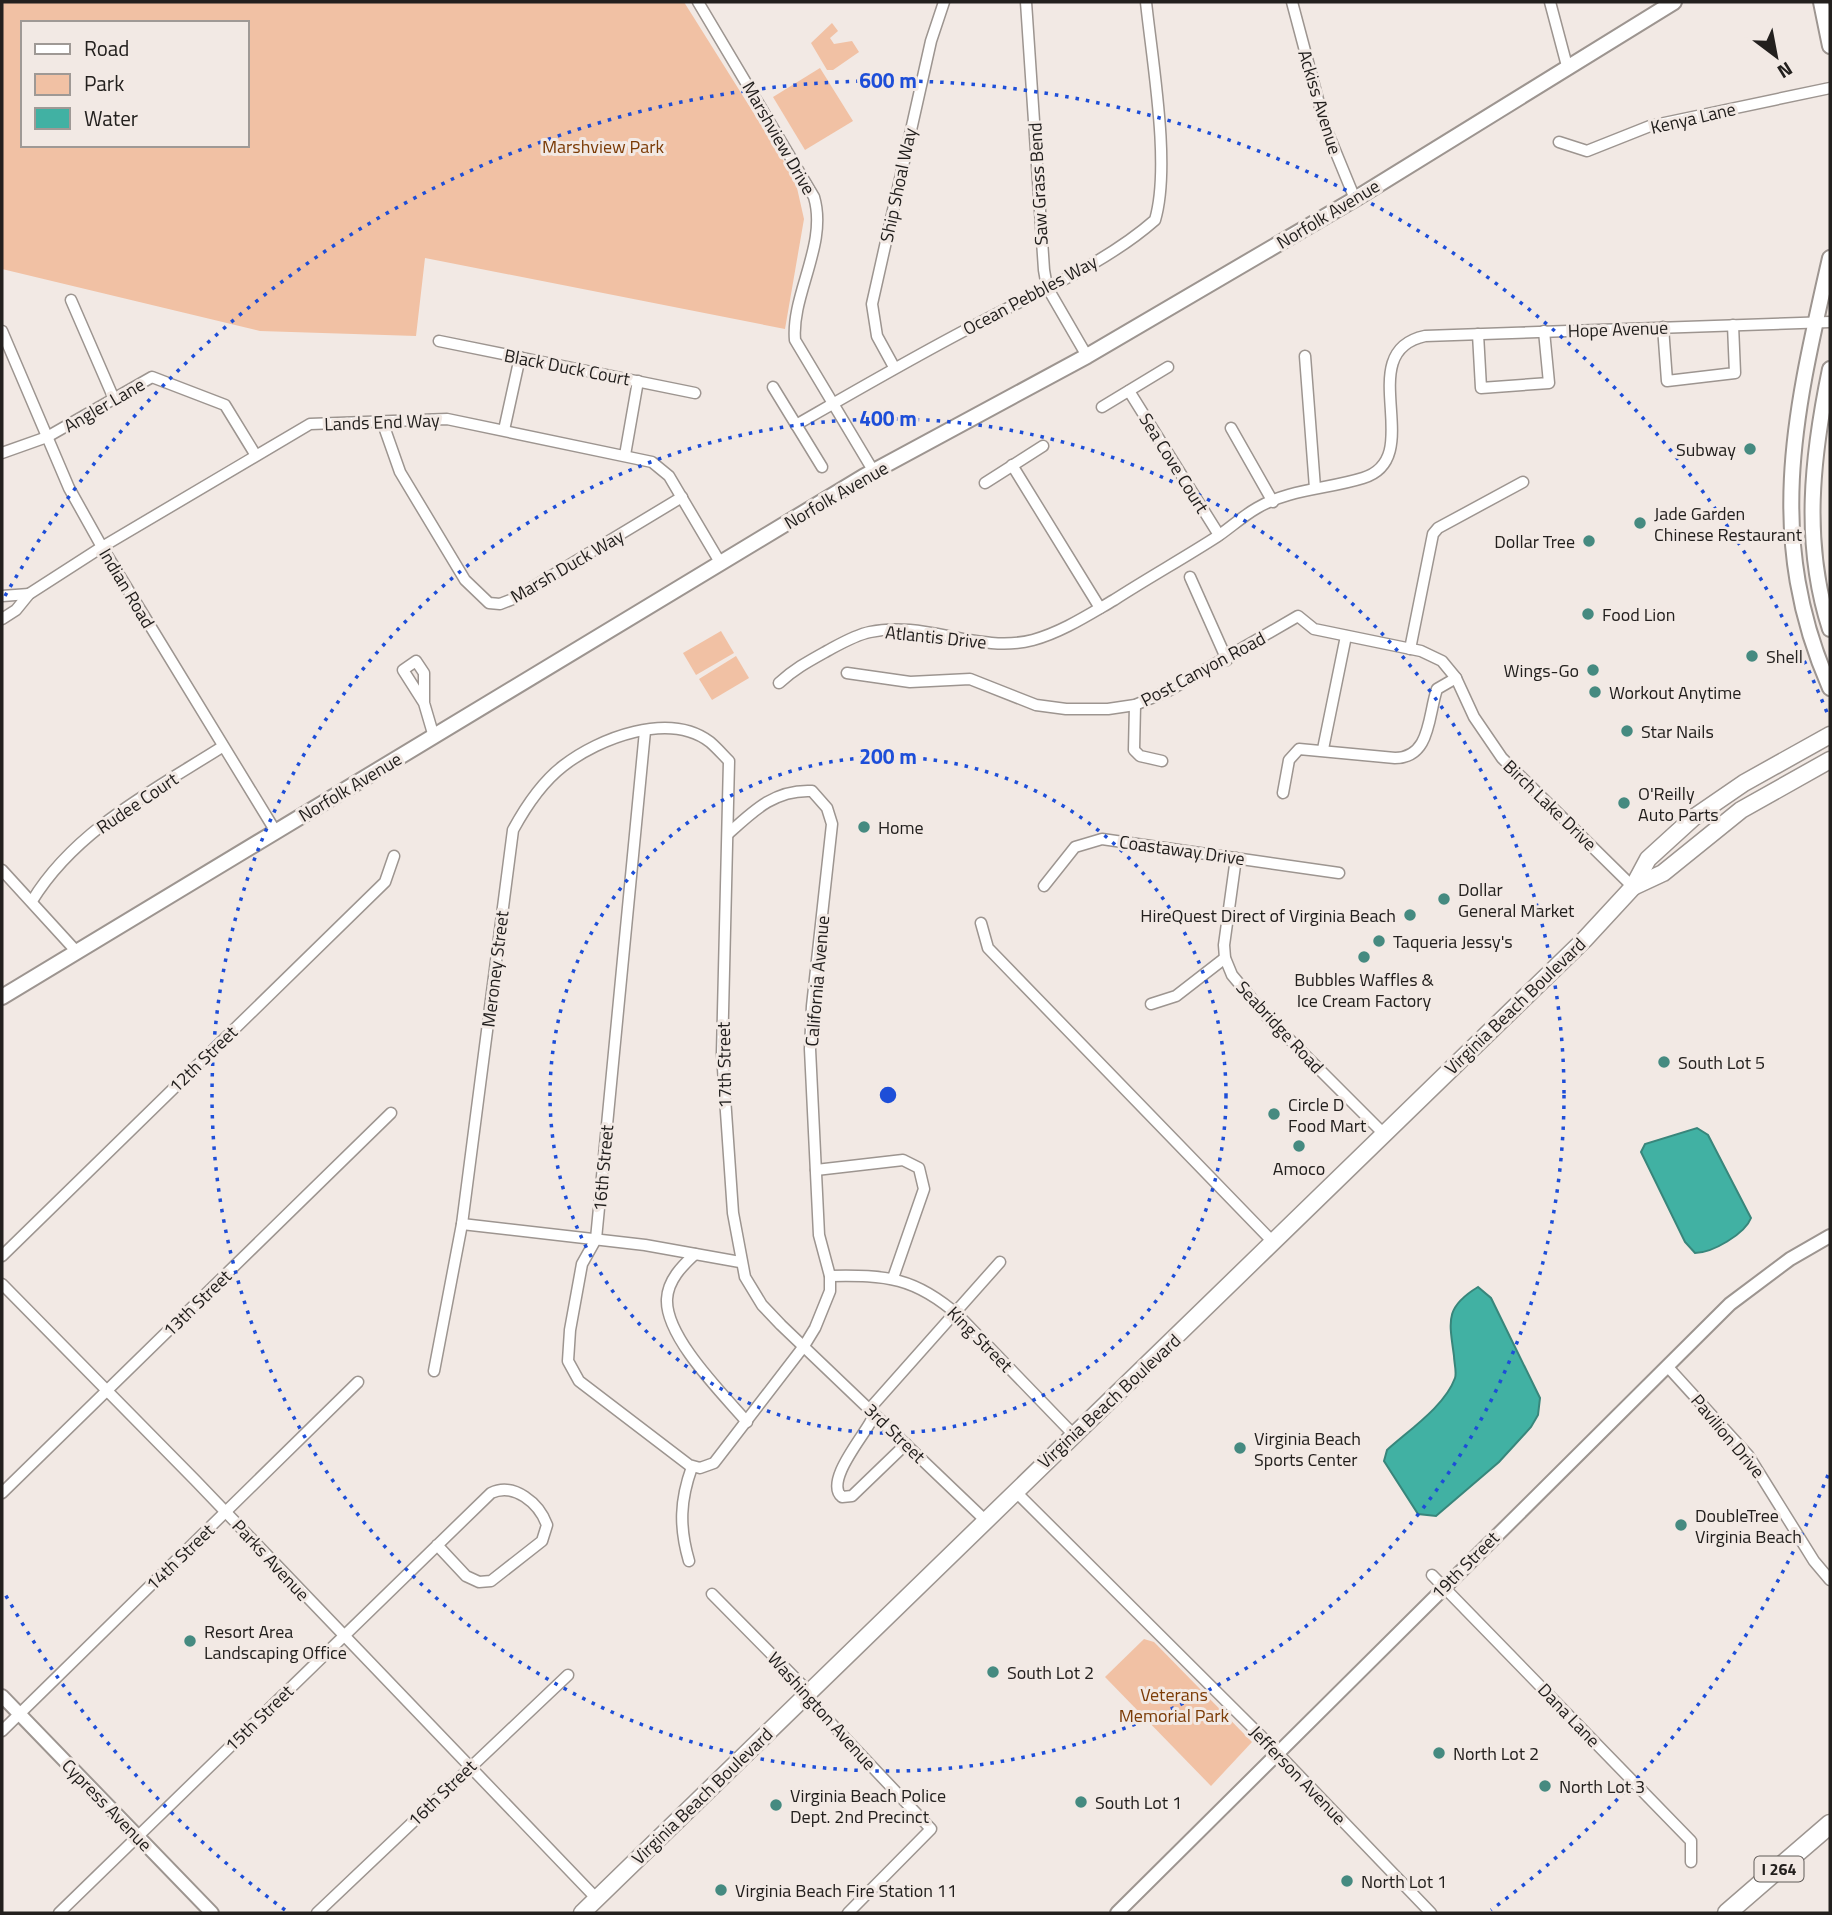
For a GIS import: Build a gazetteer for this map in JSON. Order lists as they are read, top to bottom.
{
  "streets": {
    "highway": ["I 264"],
    "main road": ["Norfolk Avenue", "Virginia Beach Boulevard"],
    "street": [
      "Ackiss Avenue",
      "Kenya Lane",
      "Marshview Drive",
      "Saw Grass Bend",
      "Ship Shoal Way",
      "Ocean Pebbles Way",
      "Hope Avenue",
      "Black Duck Court",
      "Angler Lane",
      "Lands End Way",
      "Sea Cove Court",
      "Marsh Duck Way",
      "Indian Road",
      "Atlantis Drive",
      "Post Canyon Road",
      "Rudee Court",
      "Birch Lake Drive",
      "Coastaway Drive",
      "Meroney Street",
      "California Avenue",
      "Seabridge Road",
      "12th Street",
      "17th Street",
      "16th Street",
      "13th Street",
      "King Street",
      "3rd Street",
      "Pavilion Drive",
      "14th Street",
      "Parks Avenue",
      "19th Street",
      "Washington Avenue",
      "Dana Lane",
      "15th Street",
      "Jefferson Avenue",
      "Cypress Avenue"
    ]
  },
  "crossings": [
    ["Ackiss Avenue", "Norfolk Avenue"],
    ["Marshview Drive", "Norfolk Avenue"],
    ["Marshview Drive", "Ocean Pebbles Way"],
    ["Saw Grass Bend", "Norfolk Avenue"],
    ["Saw Grass Bend", "Ocean Pebbles Way"],
    ["Ship Shoal Way", "Ocean Pebbles Way"],
    ["Norfolk Avenue", "Lands End Way"],
    ["Norfolk Avenue", "Indian Road"],
    ["Hope Avenue", "Atlantis Drive"],
    ["Angler Lane", "Lands End Way"],
    ["Angler Lane", "Indian Road"],
    ["Lands End Way", "Marsh Duck Way"],
    ["Lands End Way", "Indian Road"],
    ["Sea Cove Court", "Atlantis Drive"],
    ["Indian Road", "Rudee Court"],
    ["Birch Lake Drive", "Virginia Beach Boulevard"],
    ["Meroney Street", "17th Street"],
    ["Meroney Street", "16th Street"],
    ["California Avenue", "17th Street"],
    ["California Avenue", "King Street"],
    ["Virginia Beach Boulevard", "Seabridge Road"],
    ["Virginia Beach Boulevard", "King Street"],
    ["Virginia Beach Boulevard", "3rd Street"],
    ["Virginia Beach Boulevard", "Parks Avenue"],
    ["Virginia Beach Boulevard", "Washington Avenue"],
    ["Virginia Beach Boulevard", "Jefferson Avenue"],
    ["17th Street", "3rd Street"],
    ["16th Street", "Parks Avenue"],
    ["13th Street", "Parks Avenue"],
    ["Pavilion Drive", "19th Street"],
    ["14th Street", "Parks Avenue"],
    ["14th Street", "Cypress Avenue"],
    ["Parks Avenue", "15th Street"],
    ["19th Street", "Dana Lane"],
    ["19th Street", "Jefferson Avenue"],
    ["15th Street", "Cypress Avenue"]
  ],
  "parks": ["Marshview Park", "Veterans Memorial Park"],
  "places": [
    "Subway",
    "Jade Garden Chinese Restaurant",
    "Dollar Tree",
    "Food Lion",
    "Shell",
    "Wings-Go",
    "Workout Anytime",
    "Star Nails",
    "O'Reilly Auto Parts",
    "Home",
    "Dollar General Market",
    "HireQuest Direct of Virginia Beach",
    "Taqueria Jessy's",
    "Bubbles Waffles & Ice Cream Factory",
    "South Lot 5",
    "Circle D Food Mart",
    "Amoco",
    "Virginia Beach Sports Center",
    "DoubleTree Virginia Beach",
    "Resort Area Landscaping Office",
    "South Lot 2",
    "North Lot 2",
    "North Lot 3",
    "South Lot 1",
    "Virginia Beach Police Dept. 2nd Precinct",
    "North Lot 1",
    "Virginia Beach Fire Station 11"
  ],
  "legend": ["Road", "Park", "Water"],
  "north": "bottom right",
  "rings": ["600 m", "400 m", "200 m"]
}
